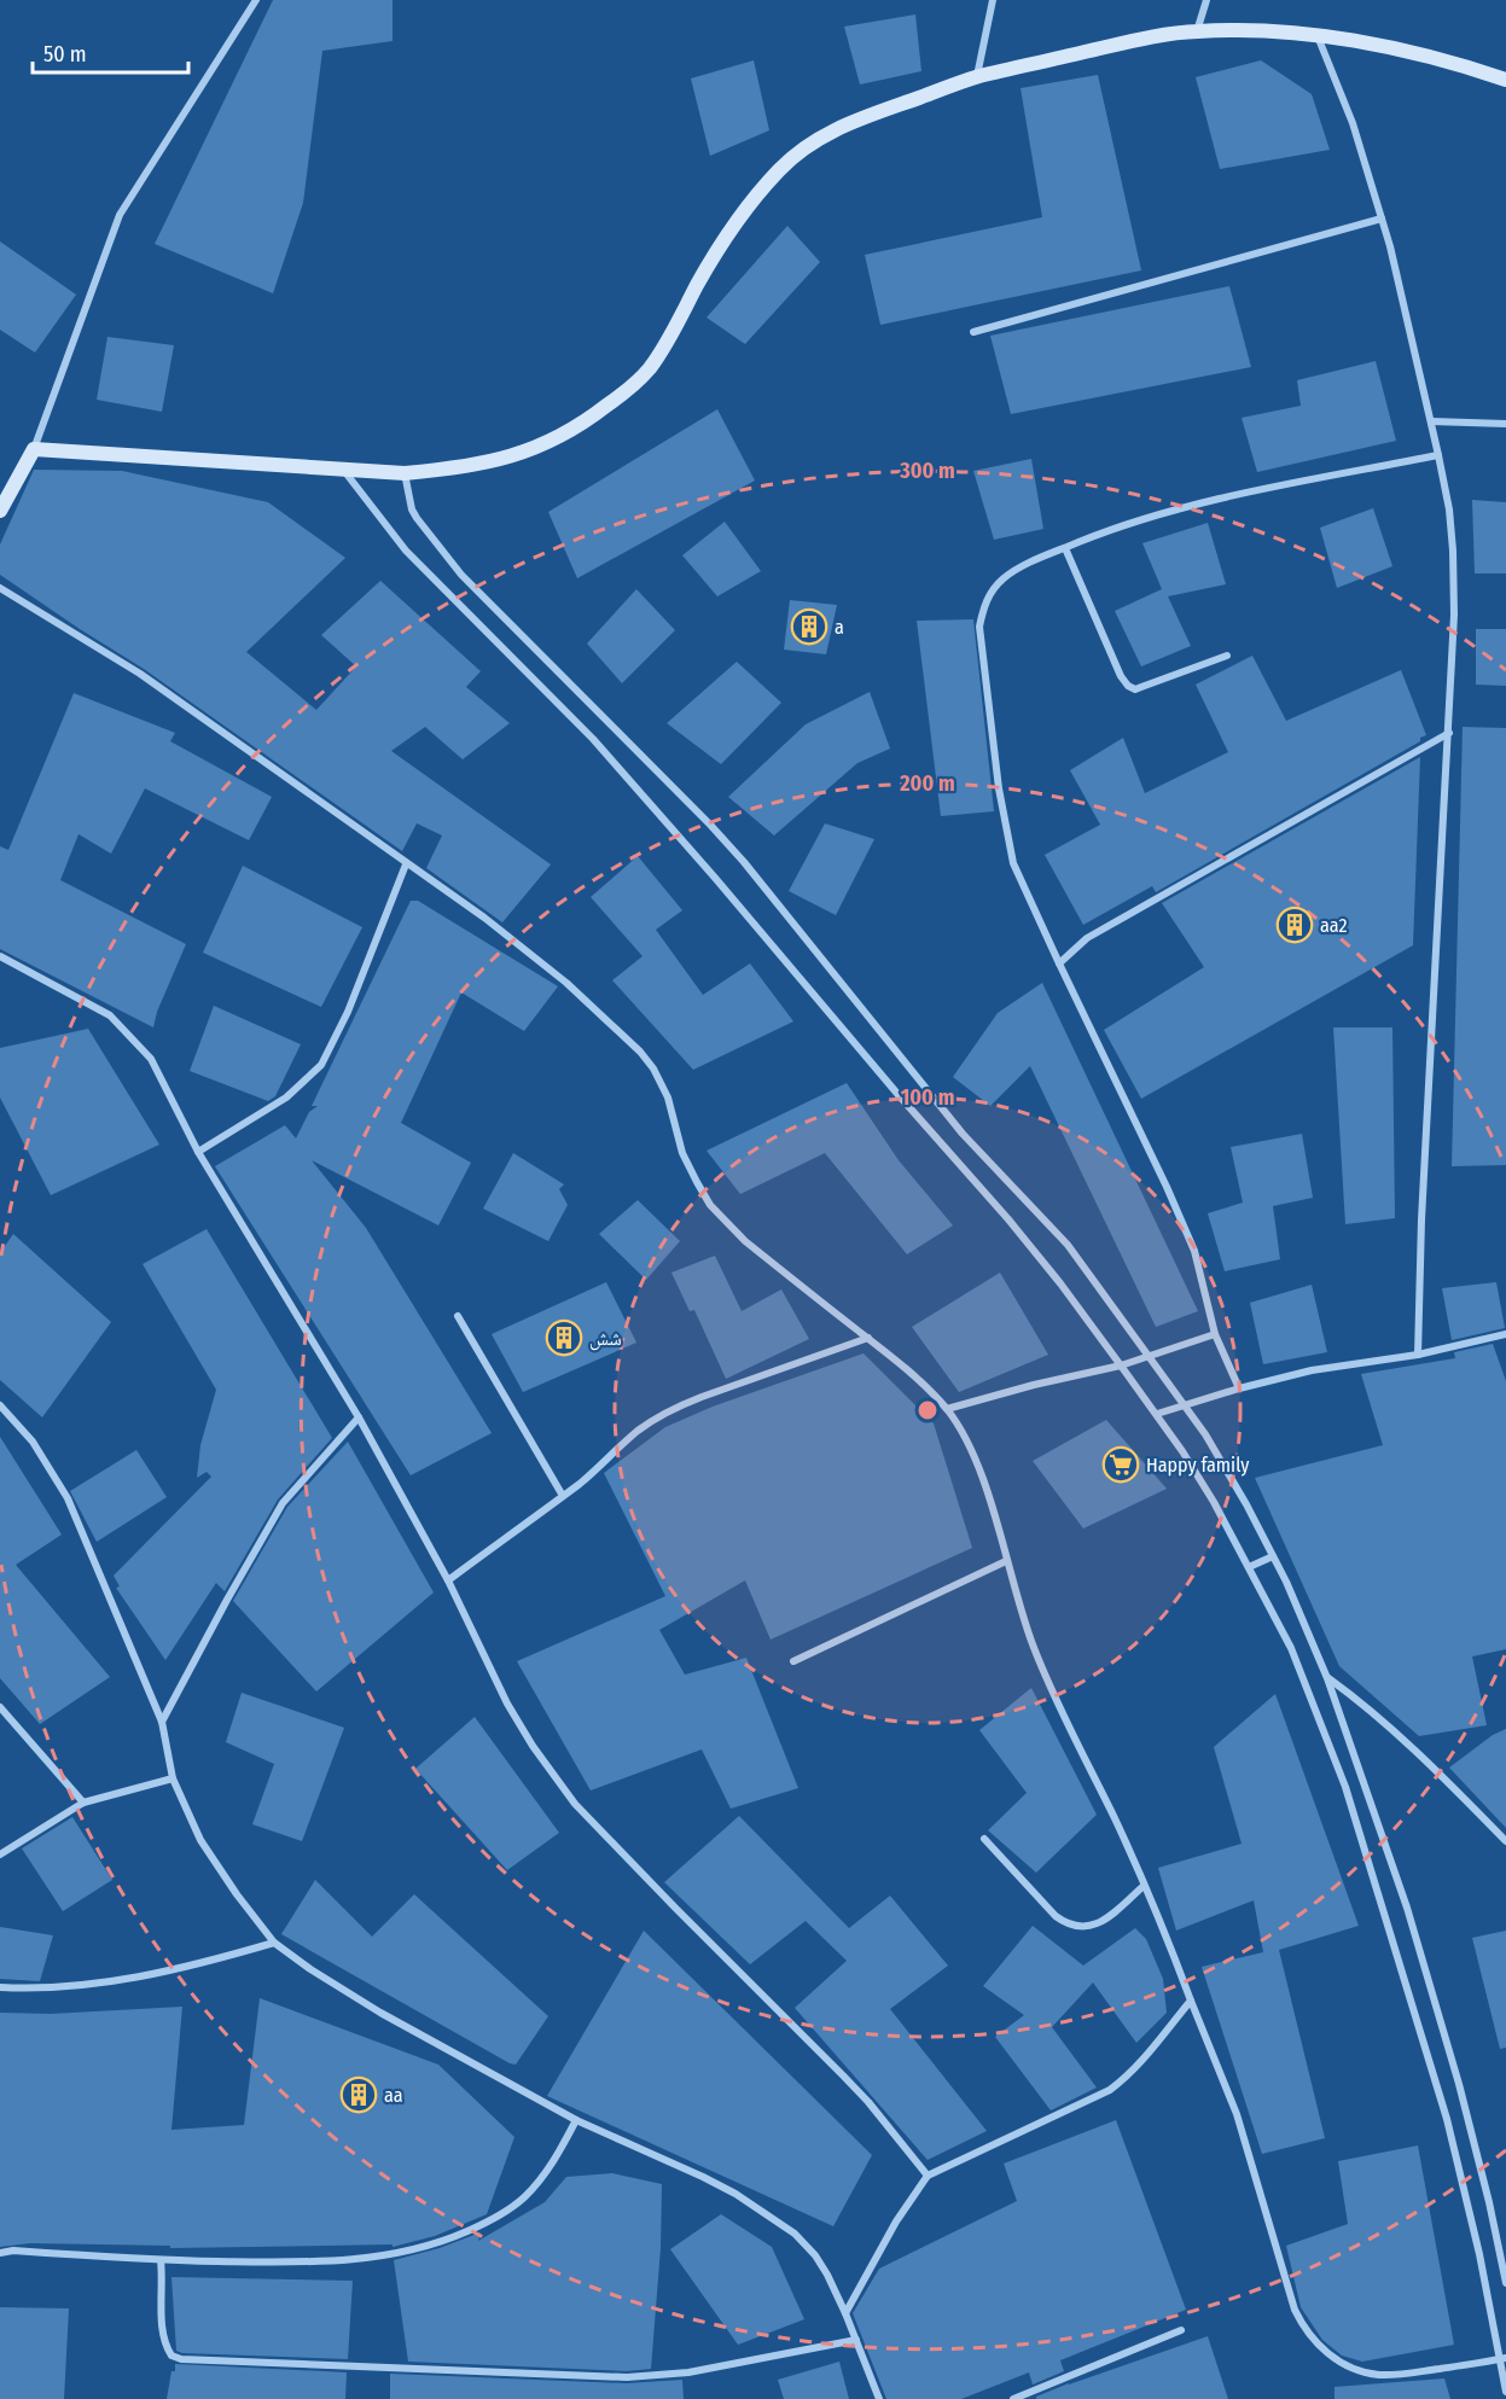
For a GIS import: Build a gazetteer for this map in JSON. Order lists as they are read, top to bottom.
{
  "places": {
    "building": [
      "a",
      "aa2",
      "شش",
      "aa"
    ],
    "supermarket": ["Happy family"]
  },
  "scale_bar": "50 m",
  "rings": ["300 m", "200 m", "100 m"]
}
